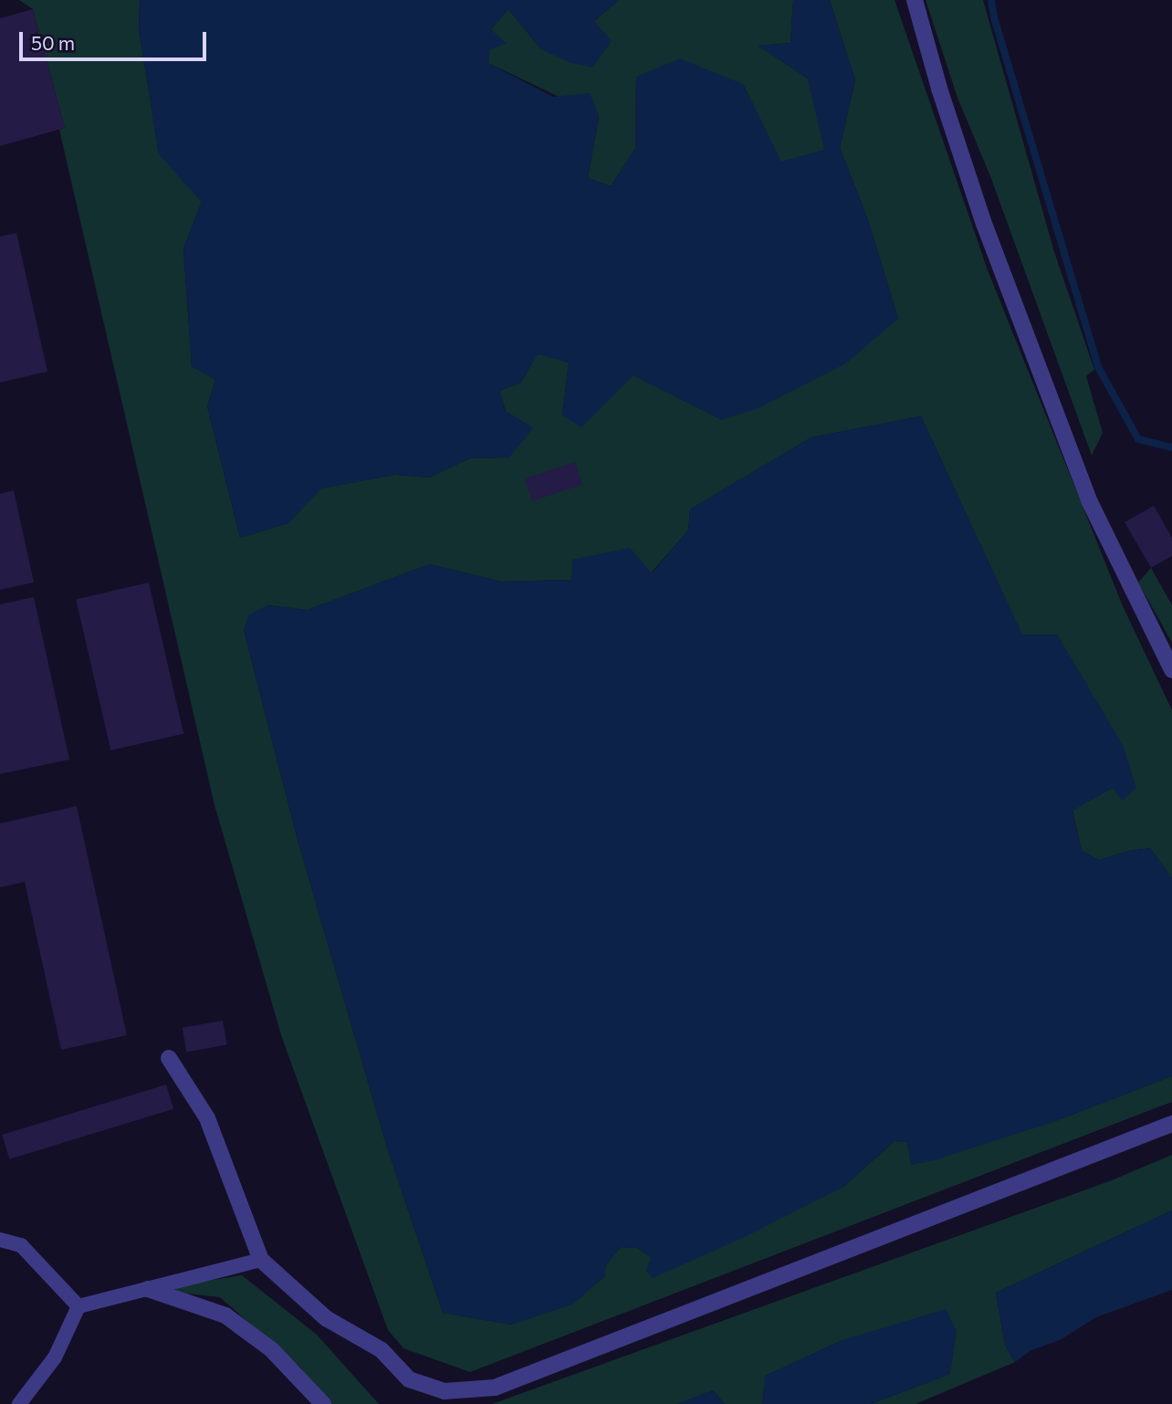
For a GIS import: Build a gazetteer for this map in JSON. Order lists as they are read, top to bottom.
{
  "scale_bar": "50 m"
}
